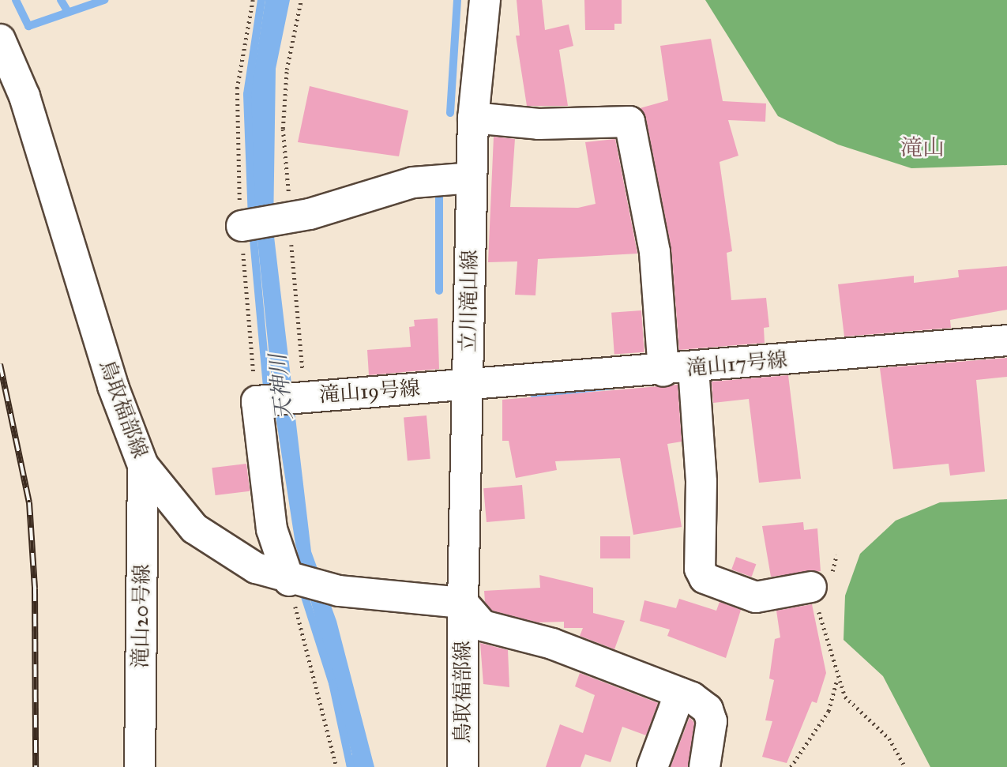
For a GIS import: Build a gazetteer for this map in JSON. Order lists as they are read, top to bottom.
{
  "streets": {
    "street": [
      "立川滝山線",
      "滝山17号線",
      "滝山19号線",
      "鳥取福部線",
      "滝山20号線"
    ]
  },
  "crossings": [
    ["立川滝山線", "滝山17号線"],
    ["立川滝山線", "滝山19号線"],
    ["立川滝山線", "鳥取福部線"],
    ["滝山17号線", "滝山19号線"],
    ["滝山19号線", "鳥取福部線"],
    ["鳥取福部線", "滝山20号線"]
  ],
  "districts": ["滝山"],
  "water": ["天神川"]
}
